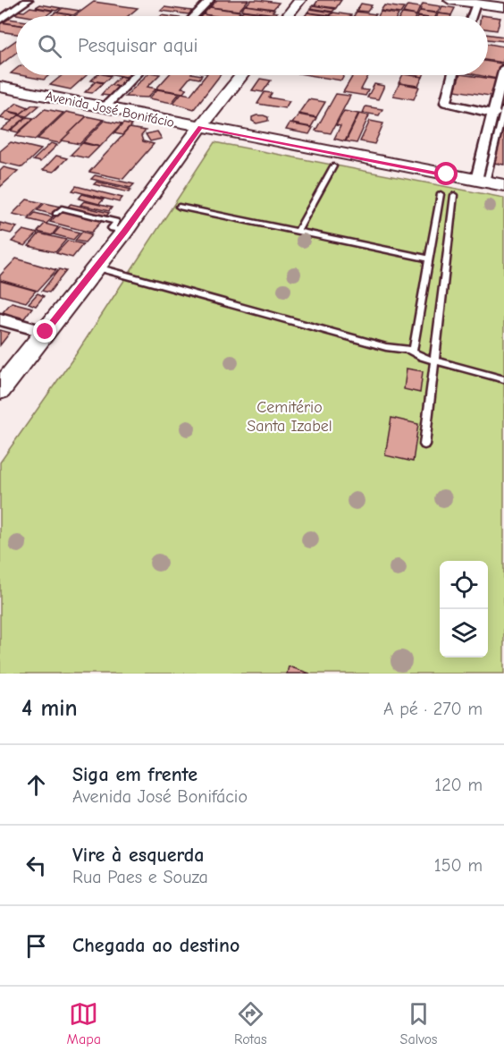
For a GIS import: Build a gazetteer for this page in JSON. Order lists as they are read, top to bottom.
{
  "streets": {
    "main road": ["Avenida José Bonifácio"]
  },
  "parks": ["Cemitério Santa Izabel"],
  "page": {
    "search": "Pesquisar aqui",
    "heading": ["4 min", "A pé · 270 m"],
    "list": [
      ["Siga em frente", "Avenida José Bonifácio", "120 m"],
      ["Vire à esquerda", "Rua Paes e Souza", "150 m"],
      "Chegada ao destino"
    ],
    "nav": ["Mapa", "Rotas", "Salvos"]
  }
}
